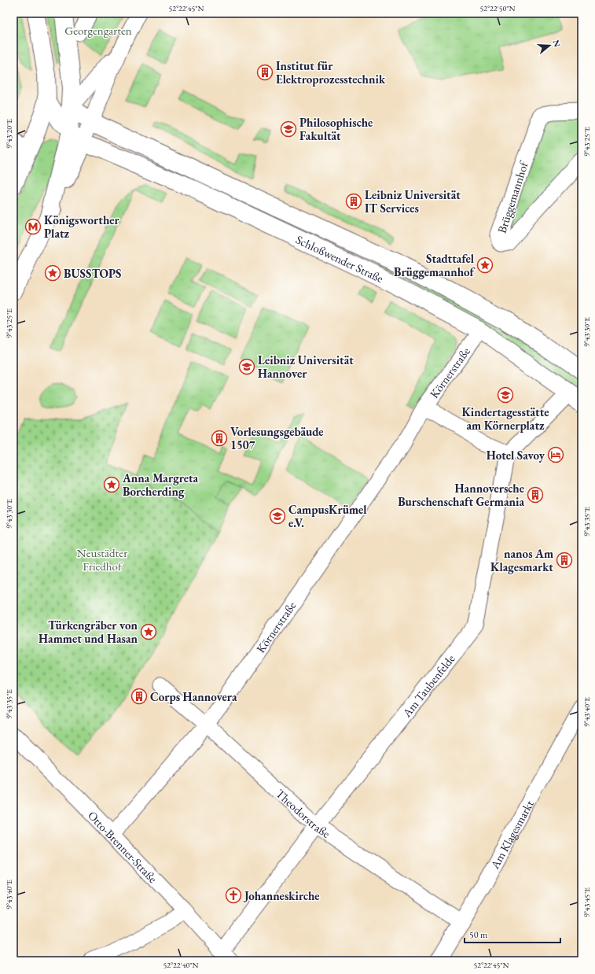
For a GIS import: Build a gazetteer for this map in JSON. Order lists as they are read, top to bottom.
{
  "streets": {
    "main road": ["Schloßwender Straße"],
    "street": [
      "Brüggemannhof",
      "Körnerstraße",
      "Am Taubenfelde",
      "Theodorstraße",
      "Am Klagesmarkt",
      "Otto-Brenner-Straße"
    ]
  },
  "crossings": [
    ["Körnerstraße", "Am Taubenfelde"],
    ["Körnerstraße", "Theodorstraße"],
    ["Körnerstraße", "Otto-Brenner-Straße"],
    ["Am Taubenfelde", "Theodorstraße"],
    ["Am Taubenfelde", "Otto-Brenner-Straße"],
    ["Theodorstraße", "Am Klagesmarkt"]
  ],
  "parks": ["Georgengarten", "Neustädter Friedhof"],
  "places": {
    "building": [
      "Institut für Elektroprozesstechnik",
      "Leibniz Universität IT Services",
      "Vorlesungsgebäude 1507",
      "Hannoversche Burschenschaft Germania",
      "nanos Am Klagesmarkt",
      "Corps Hannovera"
    ],
    "school or university": [
      "Philosophische Fakultät",
      "Leibniz Universität Hannover",
      "Kindertagesstätte am Körnerplatz",
      "CampusKrümel e.V."
    ],
    "metro station": ["Königsworther Platz"],
    "place": [
      "Stadttafel Brüggemannhof",
      "BUSSTOPS",
      "Anna Margreta Borcherding",
      "Türkengräber von Hammet und Hasan"
    ],
    "hotel": ["Hotel Savoy"],
    "church": ["Johanneskirche"]
  },
  "scale_bar": "50 m",
  "north": "right",
  "coordinates": [
    "52°22'45\"N",
    "52°22'50\"N",
    "9°43'20\"E",
    "9°43'25\"E",
    "9°43'30\"E",
    "9°43'35\"E",
    "9°43'40\"E",
    "9°43'45\"E",
    "52°22'40\"N"
  ]
}
